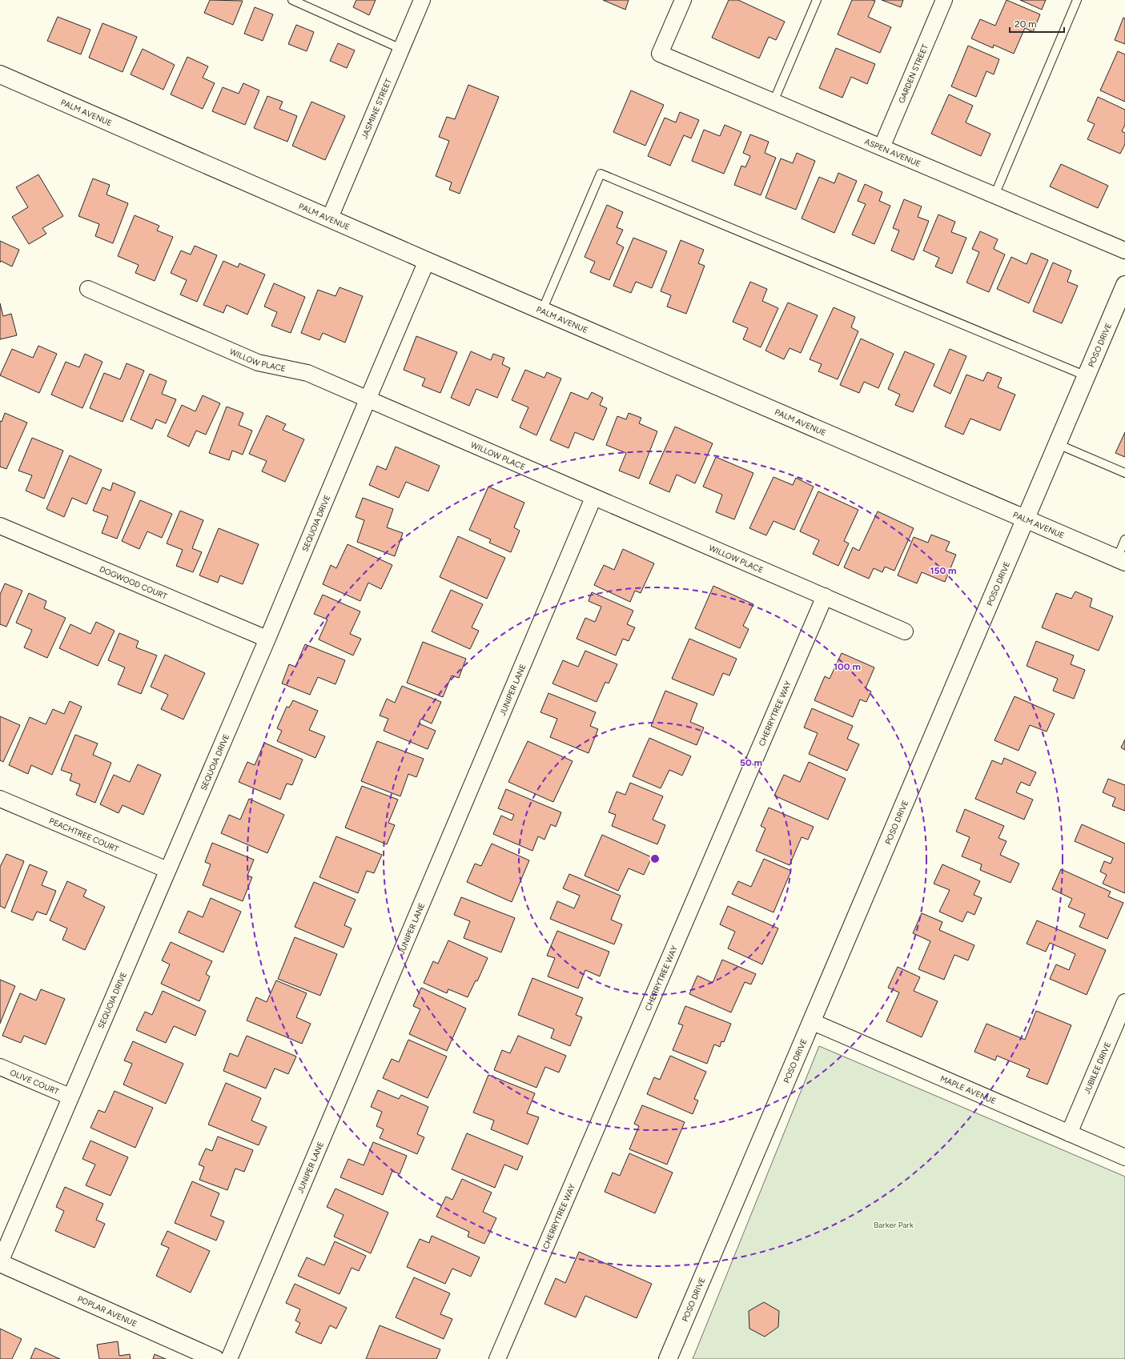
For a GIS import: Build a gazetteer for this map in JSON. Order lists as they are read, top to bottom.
{
  "streets": {
    "main road": ["PALM AVENUE", "POSO DRIVE", "POPLAR AVENUE"],
    "street": [
      "GARDEN STREET",
      "JASMINE STREET",
      "ASPEN AVENUE",
      "WILLOW PLACE",
      "SEQUOIA DRIVE",
      "DOGWOOD COURT",
      "JUNIPER LANE",
      "CHERRYTREE WAY",
      "PEACHTREE COURT",
      "JUBILEE DRIVE",
      "OLIVE COURT",
      "MAPLE AVENUE"
    ]
  },
  "crossings": [
    ["GARDEN STREET", "ASPEN AVENUE"],
    ["JASMINE STREET", "PALM AVENUE"],
    ["PALM AVENUE", "POSO DRIVE"],
    ["PALM AVENUE", "SEQUOIA DRIVE"],
    ["POSO DRIVE", "MAPLE AVENUE"],
    ["WILLOW PLACE", "SEQUOIA DRIVE"],
    ["WILLOW PLACE", "JUNIPER LANE"],
    ["WILLOW PLACE", "CHERRYTREE WAY"],
    ["SEQUOIA DRIVE", "DOGWOOD COURT"],
    ["SEQUOIA DRIVE", "PEACHTREE COURT"],
    ["SEQUOIA DRIVE", "OLIVE COURT"],
    ["SEQUOIA DRIVE", "POPLAR AVENUE"],
    ["JUBILEE DRIVE", "MAPLE AVENUE"]
  ],
  "parks": ["Barker Park"],
  "scale_bar": "20 m",
  "rings": ["150 m", "100 m", "50 m"]
}
